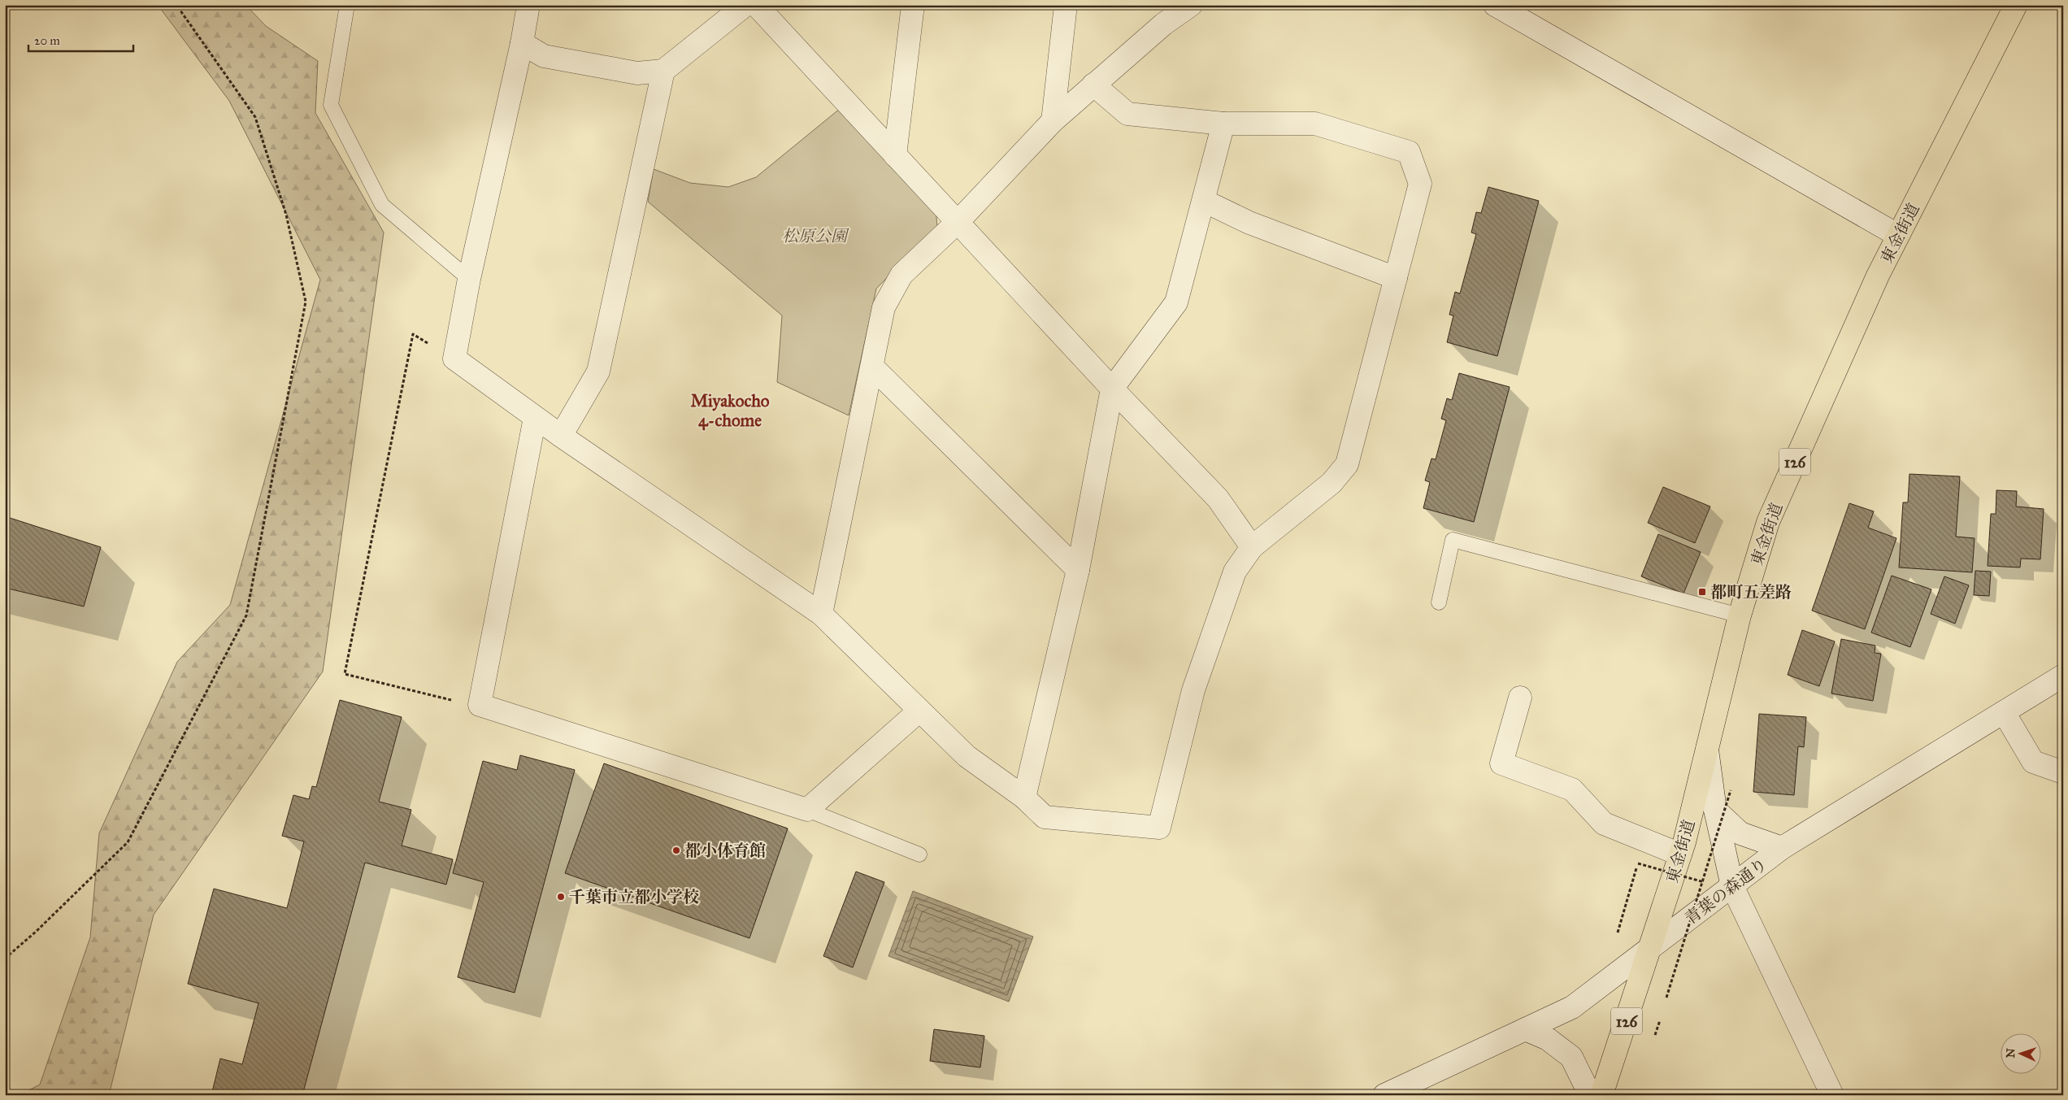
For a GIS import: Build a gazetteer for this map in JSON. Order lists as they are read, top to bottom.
{
  "streets": {
    "highway": ["東金街道", "126"],
    "street": ["青葉の森通り"]
  },
  "crossings": [
    ["東金街道", "青葉の森通り"]
  ],
  "districts": ["Miyakocho 4-chome"],
  "parks": ["松原公園"],
  "places": {
    "transit": ["都町五差路"],
    "other": ["都小体育館", "千葉市立都小学校"]
  },
  "scale_bar": "20 m",
  "north": "left"
}
